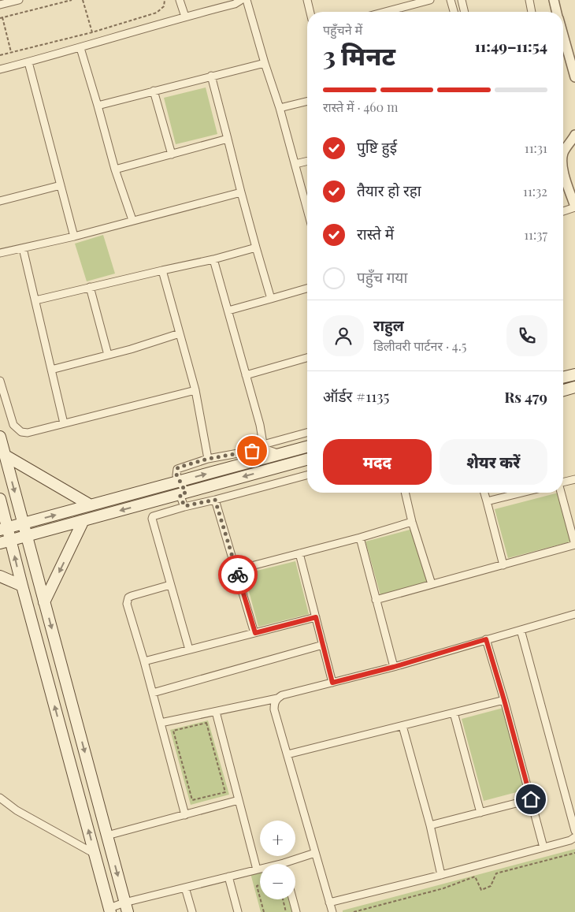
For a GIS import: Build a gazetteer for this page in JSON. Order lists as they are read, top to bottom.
{
  "page": {
    "heading": ["3 मिनट", "पहुँचने में", "11:49–11:54"],
    "panel": [
      "राहुल",
      "डिलीवरी पार्टनर · 4.5",
      "ऑर्डर #1135",
      "Rs 479"
    ],
    "bar": "रास्ते में · 460 m",
    "list": [
      ["पुष्टि हुई", "11:31"],
      ["तैयार हो रहा", "11:32"],
      ["रास्ते में", "11:37"],
      "पहुँच गया"
    ],
    "buttons": ["मदद", "शेयर करें"],
    "map_buttons": ["+", "−"]
  }
}
